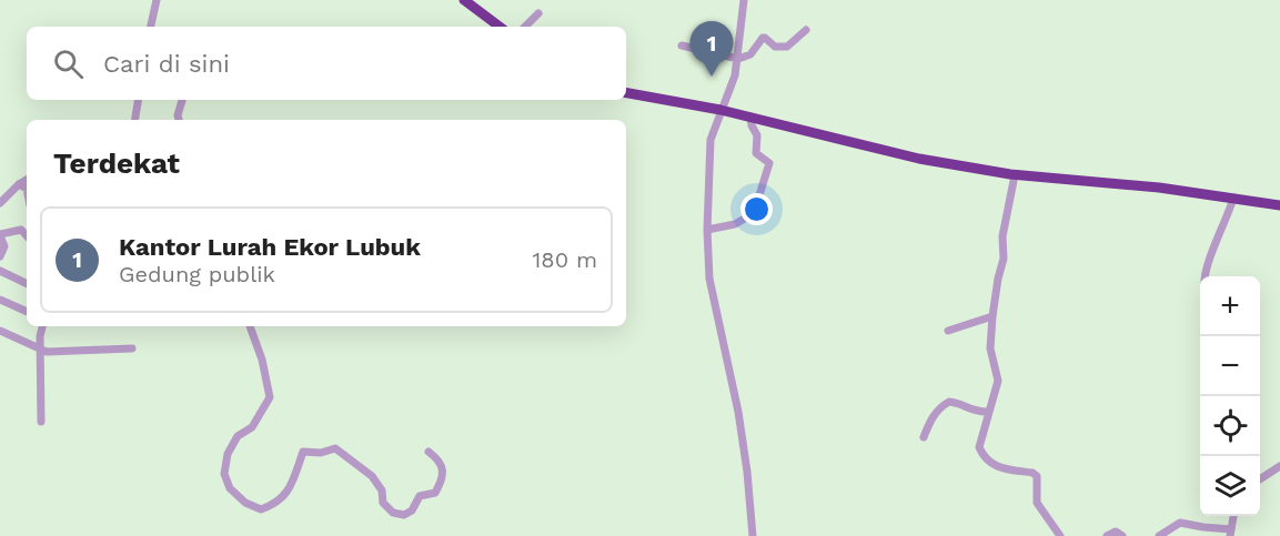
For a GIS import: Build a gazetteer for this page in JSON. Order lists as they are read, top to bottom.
{
  "page": {
    "pins": "1",
    "search": "Cari di sini",
    "heading": "Terdekat",
    "list": [
      {
        "mark": "1",
        "name": "Kantor Lurah Ekor Lubuk",
        "note": "Gedung publik",
        "value": "180 m"
      }
    ],
    "map_buttons": ["+", "−"]
  }
}
